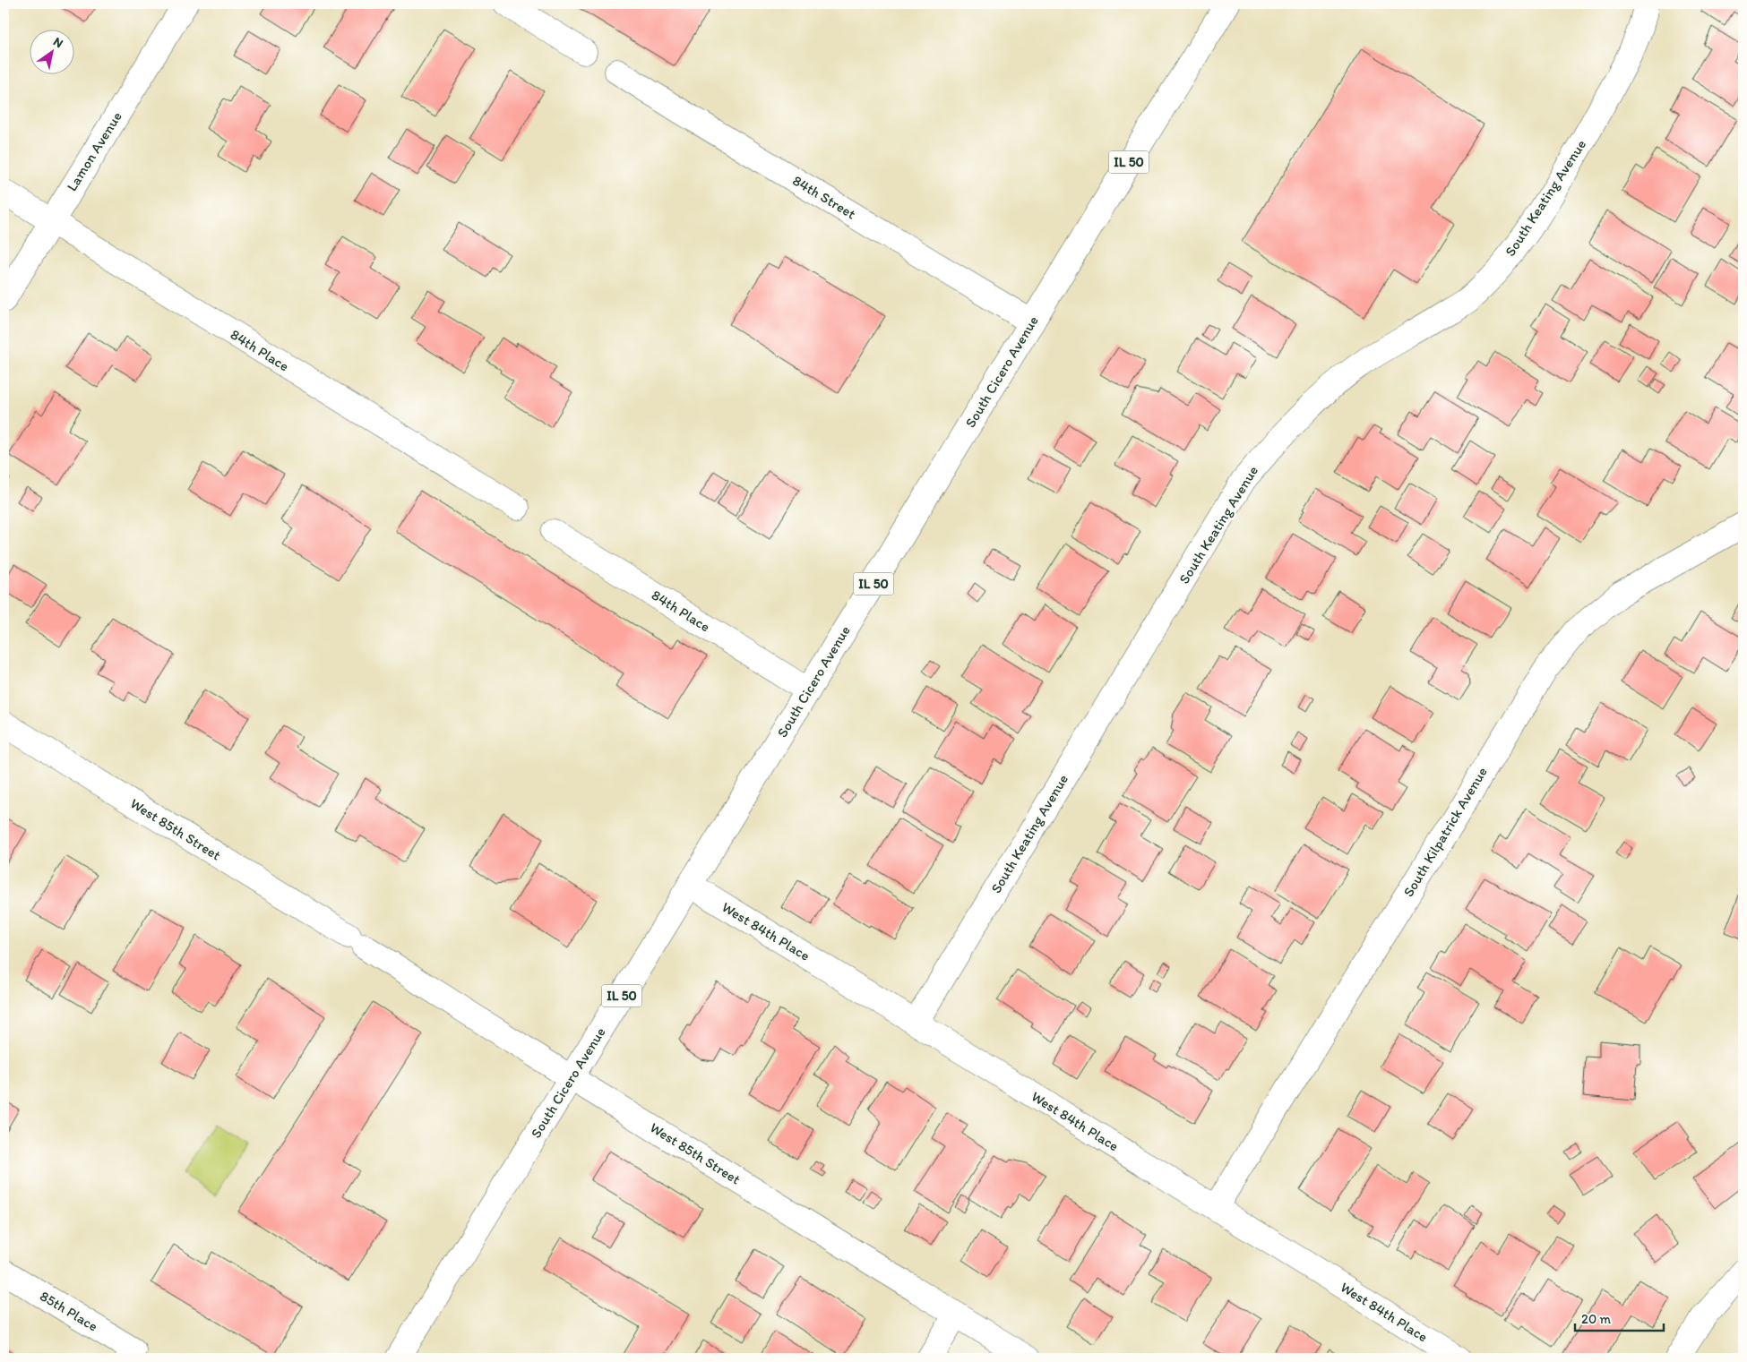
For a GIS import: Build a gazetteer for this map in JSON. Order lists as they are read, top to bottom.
{
  "streets": {
    "street": [
      "Lamon Avenue",
      "IL 50",
      "84th Street",
      "South Keating Avenue",
      "84th Place",
      "South Cicero Avenue",
      "West 85th Street",
      "South Kilpatrick Avenue",
      "West 84th Place",
      "85th Place"
    ]
  },
  "crossings": [
    ["Lamon Avenue", "84th Place"],
    ["84th Street", "South Cicero Avenue"],
    ["South Keating Avenue", "West 84th Place"],
    ["84th Place", "South Cicero Avenue"],
    ["South Cicero Avenue", "West 85th Street"],
    ["South Cicero Avenue", "West 84th Place"],
    ["South Kilpatrick Avenue", "West 84th Place"]
  ],
  "scale_bar": "20 m",
  "north": "top right"
}
